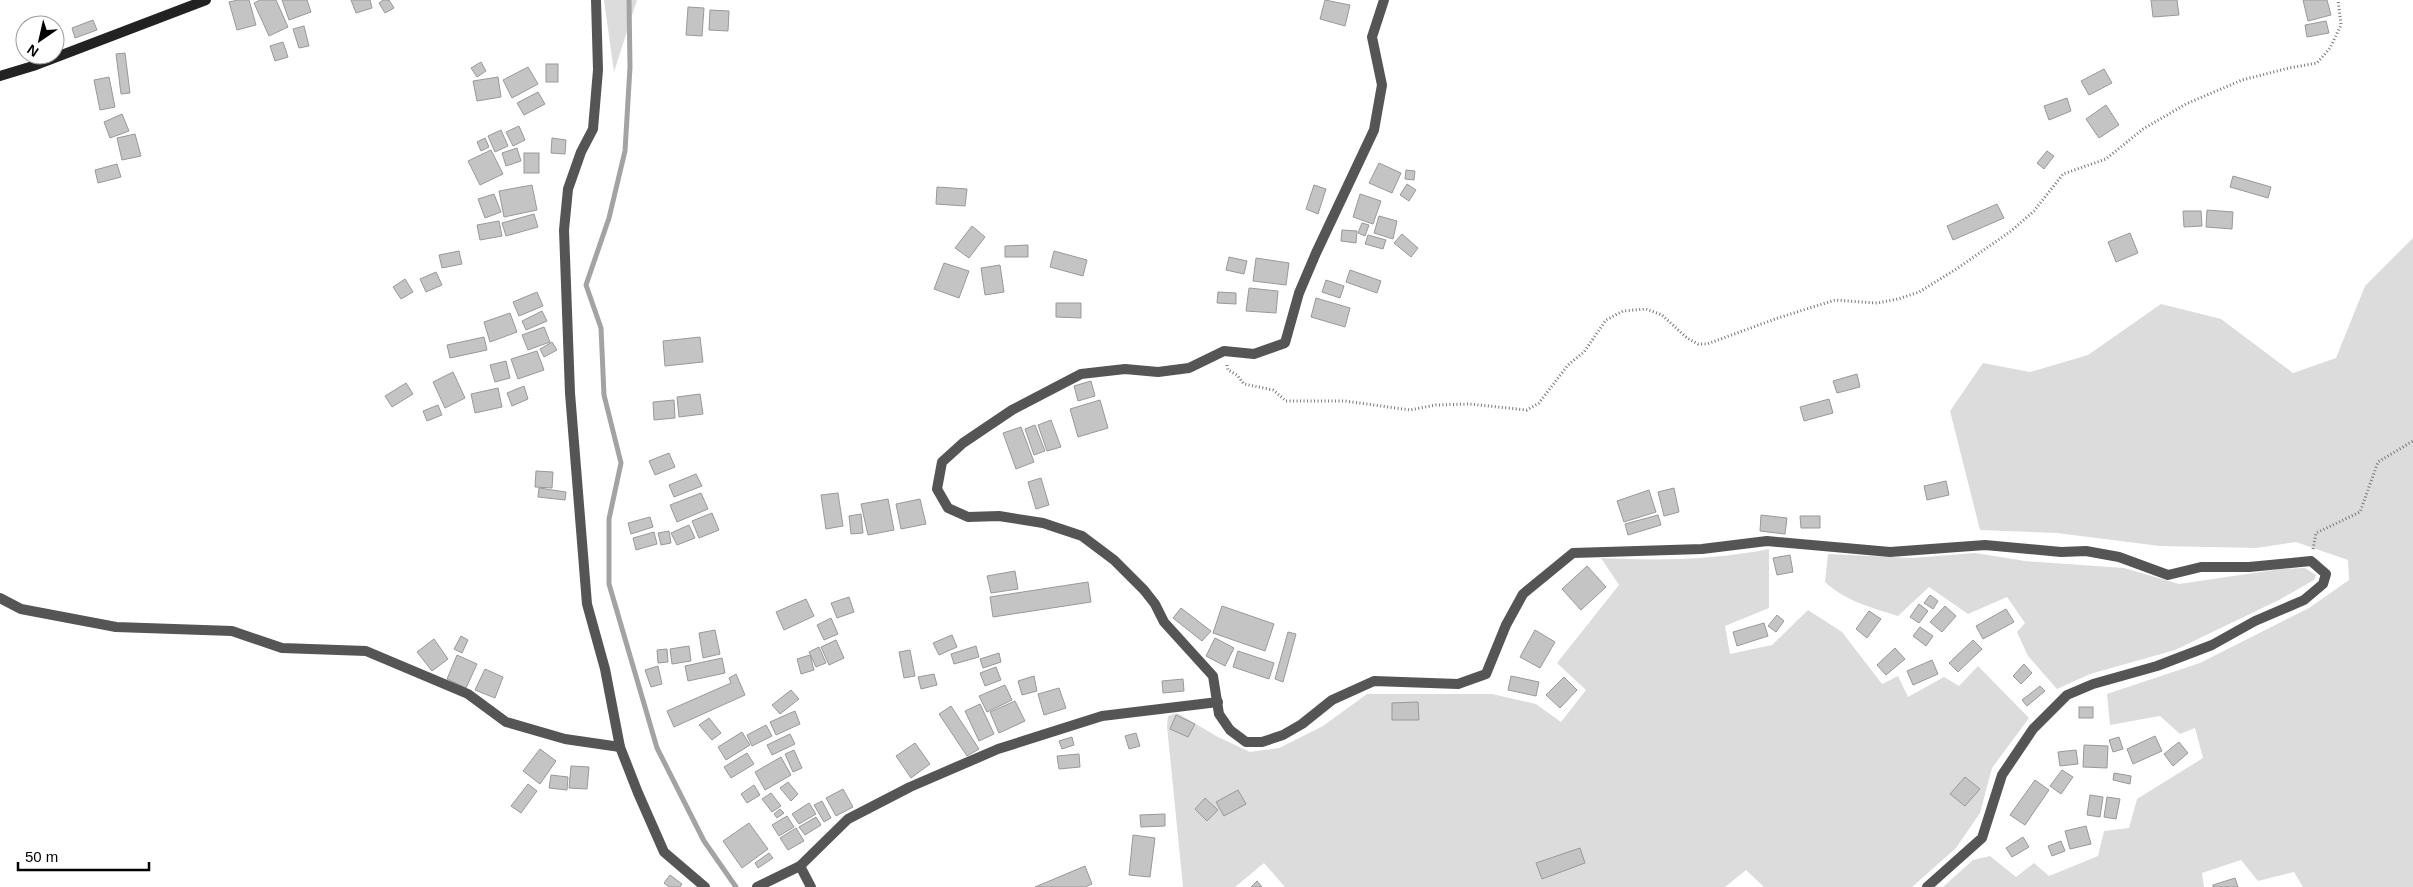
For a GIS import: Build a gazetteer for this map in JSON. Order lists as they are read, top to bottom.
{
  "scale_bar": "50 m",
  "north": "bottom left"
}
